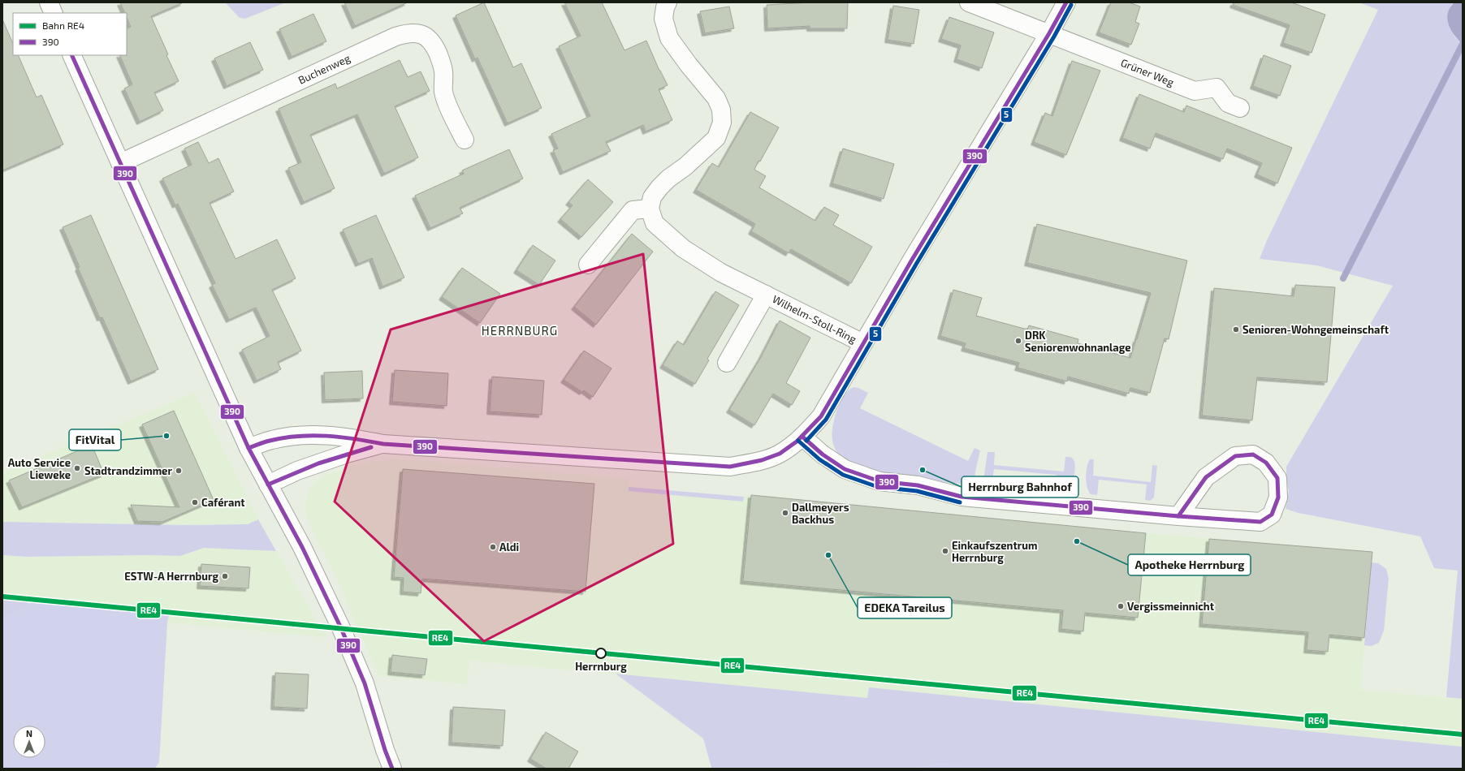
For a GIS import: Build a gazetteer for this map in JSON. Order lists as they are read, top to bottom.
{
  "streets": {
    "street": ["Buchenweg", "Grüner Weg", "Wilhelm-Stoll-Ring"]
  },
  "districts": ["HERRNBURG"],
  "places": [
    "Senioren-Wohngemeinschaft",
    "DRK Seniorenwohnanlage",
    "FitVital",
    "Auto Service Lieweke",
    "Herrnburg Bahnhof",
    "Stadtrandzimmer",
    "Caférant",
    "Dallmeyers Backhus",
    "Apotheke Herrnburg",
    "Aldi",
    "Einkaufszentrum Herrnburg",
    "EDEKA Tareilus",
    "ESTW-A Herrnburg",
    "Vergissmeinnicht",
    "Herrnburg"
  ],
  "lines": ["transit line 390", "transit line 5", "rail line RE4"],
  "legend": ["Bahn RE4", "390"],
  "north": "top"
}
